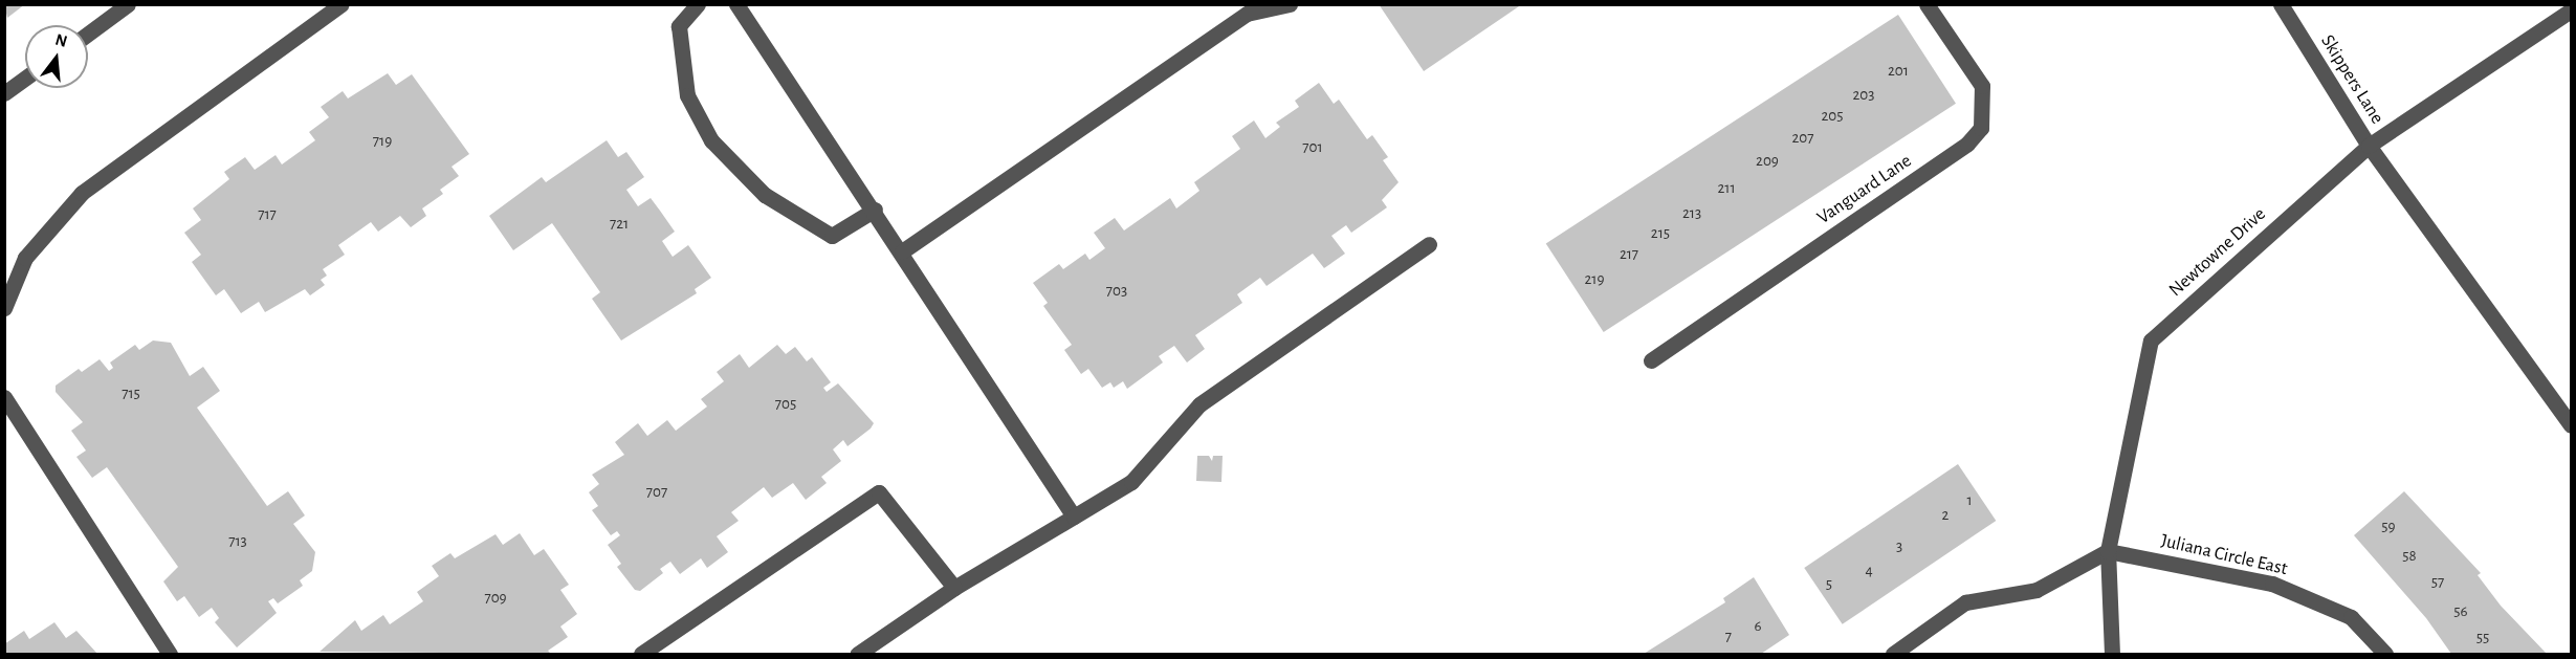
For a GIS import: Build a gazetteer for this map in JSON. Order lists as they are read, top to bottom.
{
  "streets": {
    "street": [
      "Skippers Lane",
      "Vanguard Lane",
      "Newtowne Drive",
      "Juliana Circle East"
    ]
  },
  "crossings": [
    ["Skippers Lane", "Newtowne Drive"],
    ["Newtowne Drive", "Juliana Circle East"]
  ],
  "house_numbers": [
    "201",
    "203",
    "205",
    "207",
    "719",
    "701",
    "209",
    "211",
    "213",
    "717",
    "721",
    "215",
    "217",
    "219",
    "703",
    "715",
    "705",
    "707",
    "1",
    "2",
    "59",
    "713",
    "3",
    "58",
    "4",
    "57",
    "5",
    "709",
    "56",
    "6",
    "7",
    "55"
  ],
  "north": "top"
}
